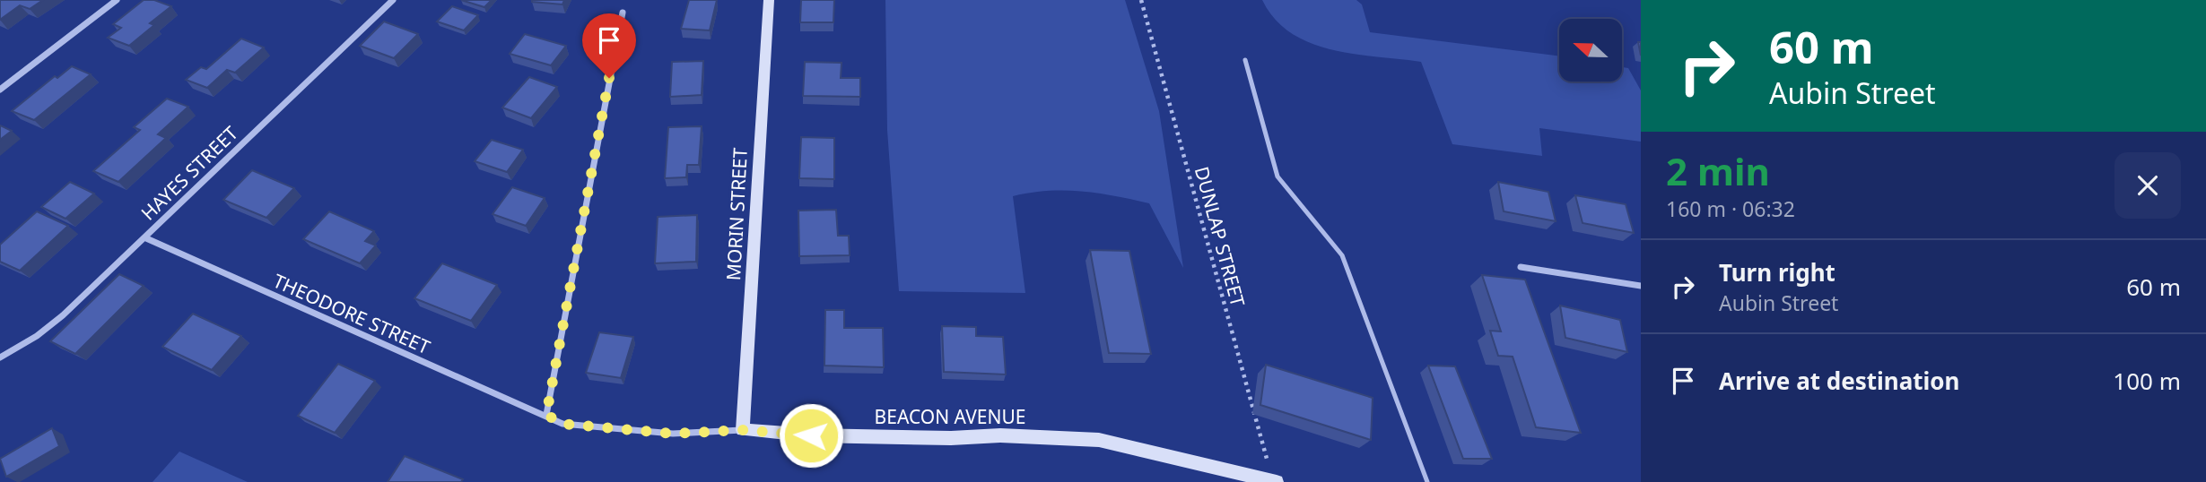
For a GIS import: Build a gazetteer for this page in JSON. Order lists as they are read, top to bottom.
{
  "streets": {
    "street": [
      "HAYES STREET",
      "MORIN STREET",
      "THEODORE STREET",
      "BEACON AVENUE"
    ],
    "path": ["DUNLAP STREET"]
  },
  "crossings": [
    ["HAYES STREET", "THEODORE STREET"],
    ["MORIN STREET", "BEACON AVENUE"],
    ["DUNLAP STREET", "BEACON AVENUE"],
    ["THEODORE STREET", "BEACON AVENUE"]
  ],
  "north": "left",
  "page": {
    "turn": ["60 m", "Aubin Street"],
    "heading": ["2 min", "160 m · 06:32"],
    "list": [
      {
        "name": "Turn right",
        "note": "Aubin Street",
        "value": "60 m"
      },
      {
        "name": "Arrive at destination",
        "value": "100 m"
      }
    ]
  }
}
